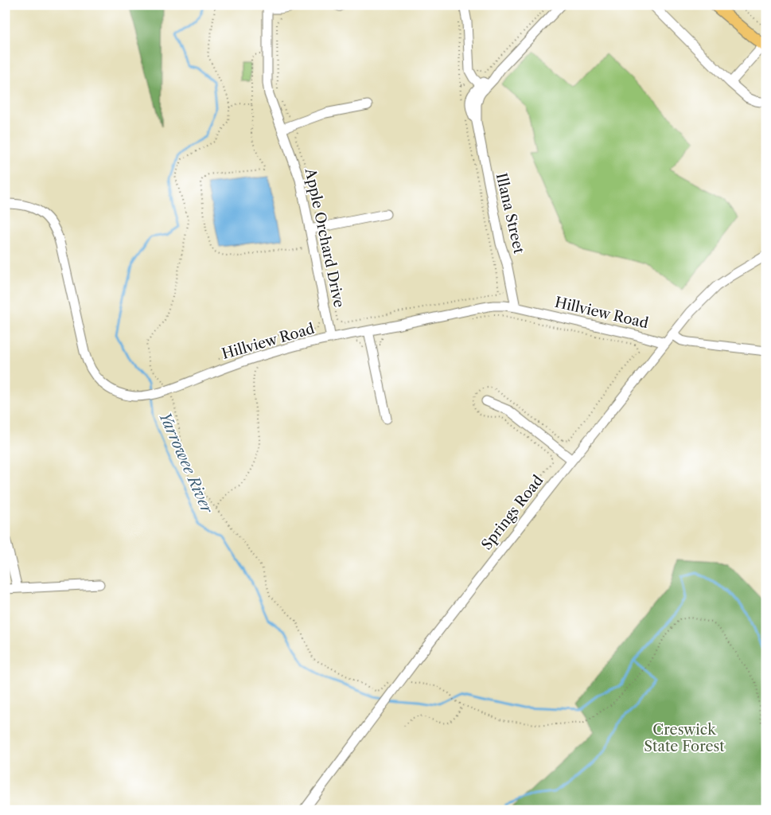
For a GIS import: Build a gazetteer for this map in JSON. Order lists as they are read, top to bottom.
{
  "streets": {
    "street": [
      "Illana Street",
      "Apple Orchard Drive",
      "Hillview Road",
      "Springs Road"
    ]
  },
  "crossings": [
    ["Illana Street", "Hillview Road"],
    ["Apple Orchard Drive", "Hillview Road"],
    ["Hillview Road", "Springs Road"]
  ],
  "water": ["Yarrowee River"],
  "parks": ["Creswick State Forest"]
}
